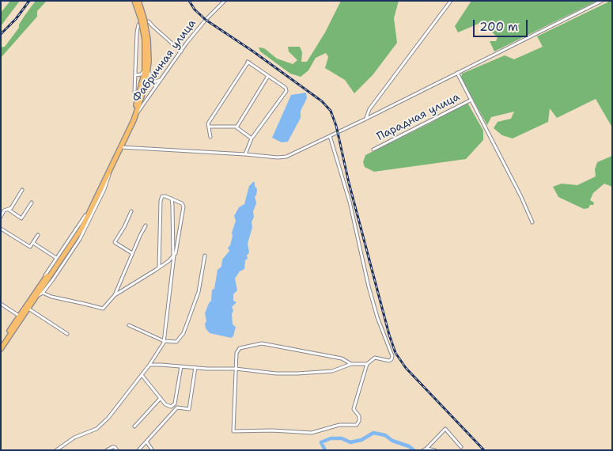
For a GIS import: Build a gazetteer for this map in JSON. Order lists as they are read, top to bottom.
{
  "streets": {
    "street": ["Фабричная улица", "Парадная улица"]
  },
  "scale_bar": "200 m"
}
